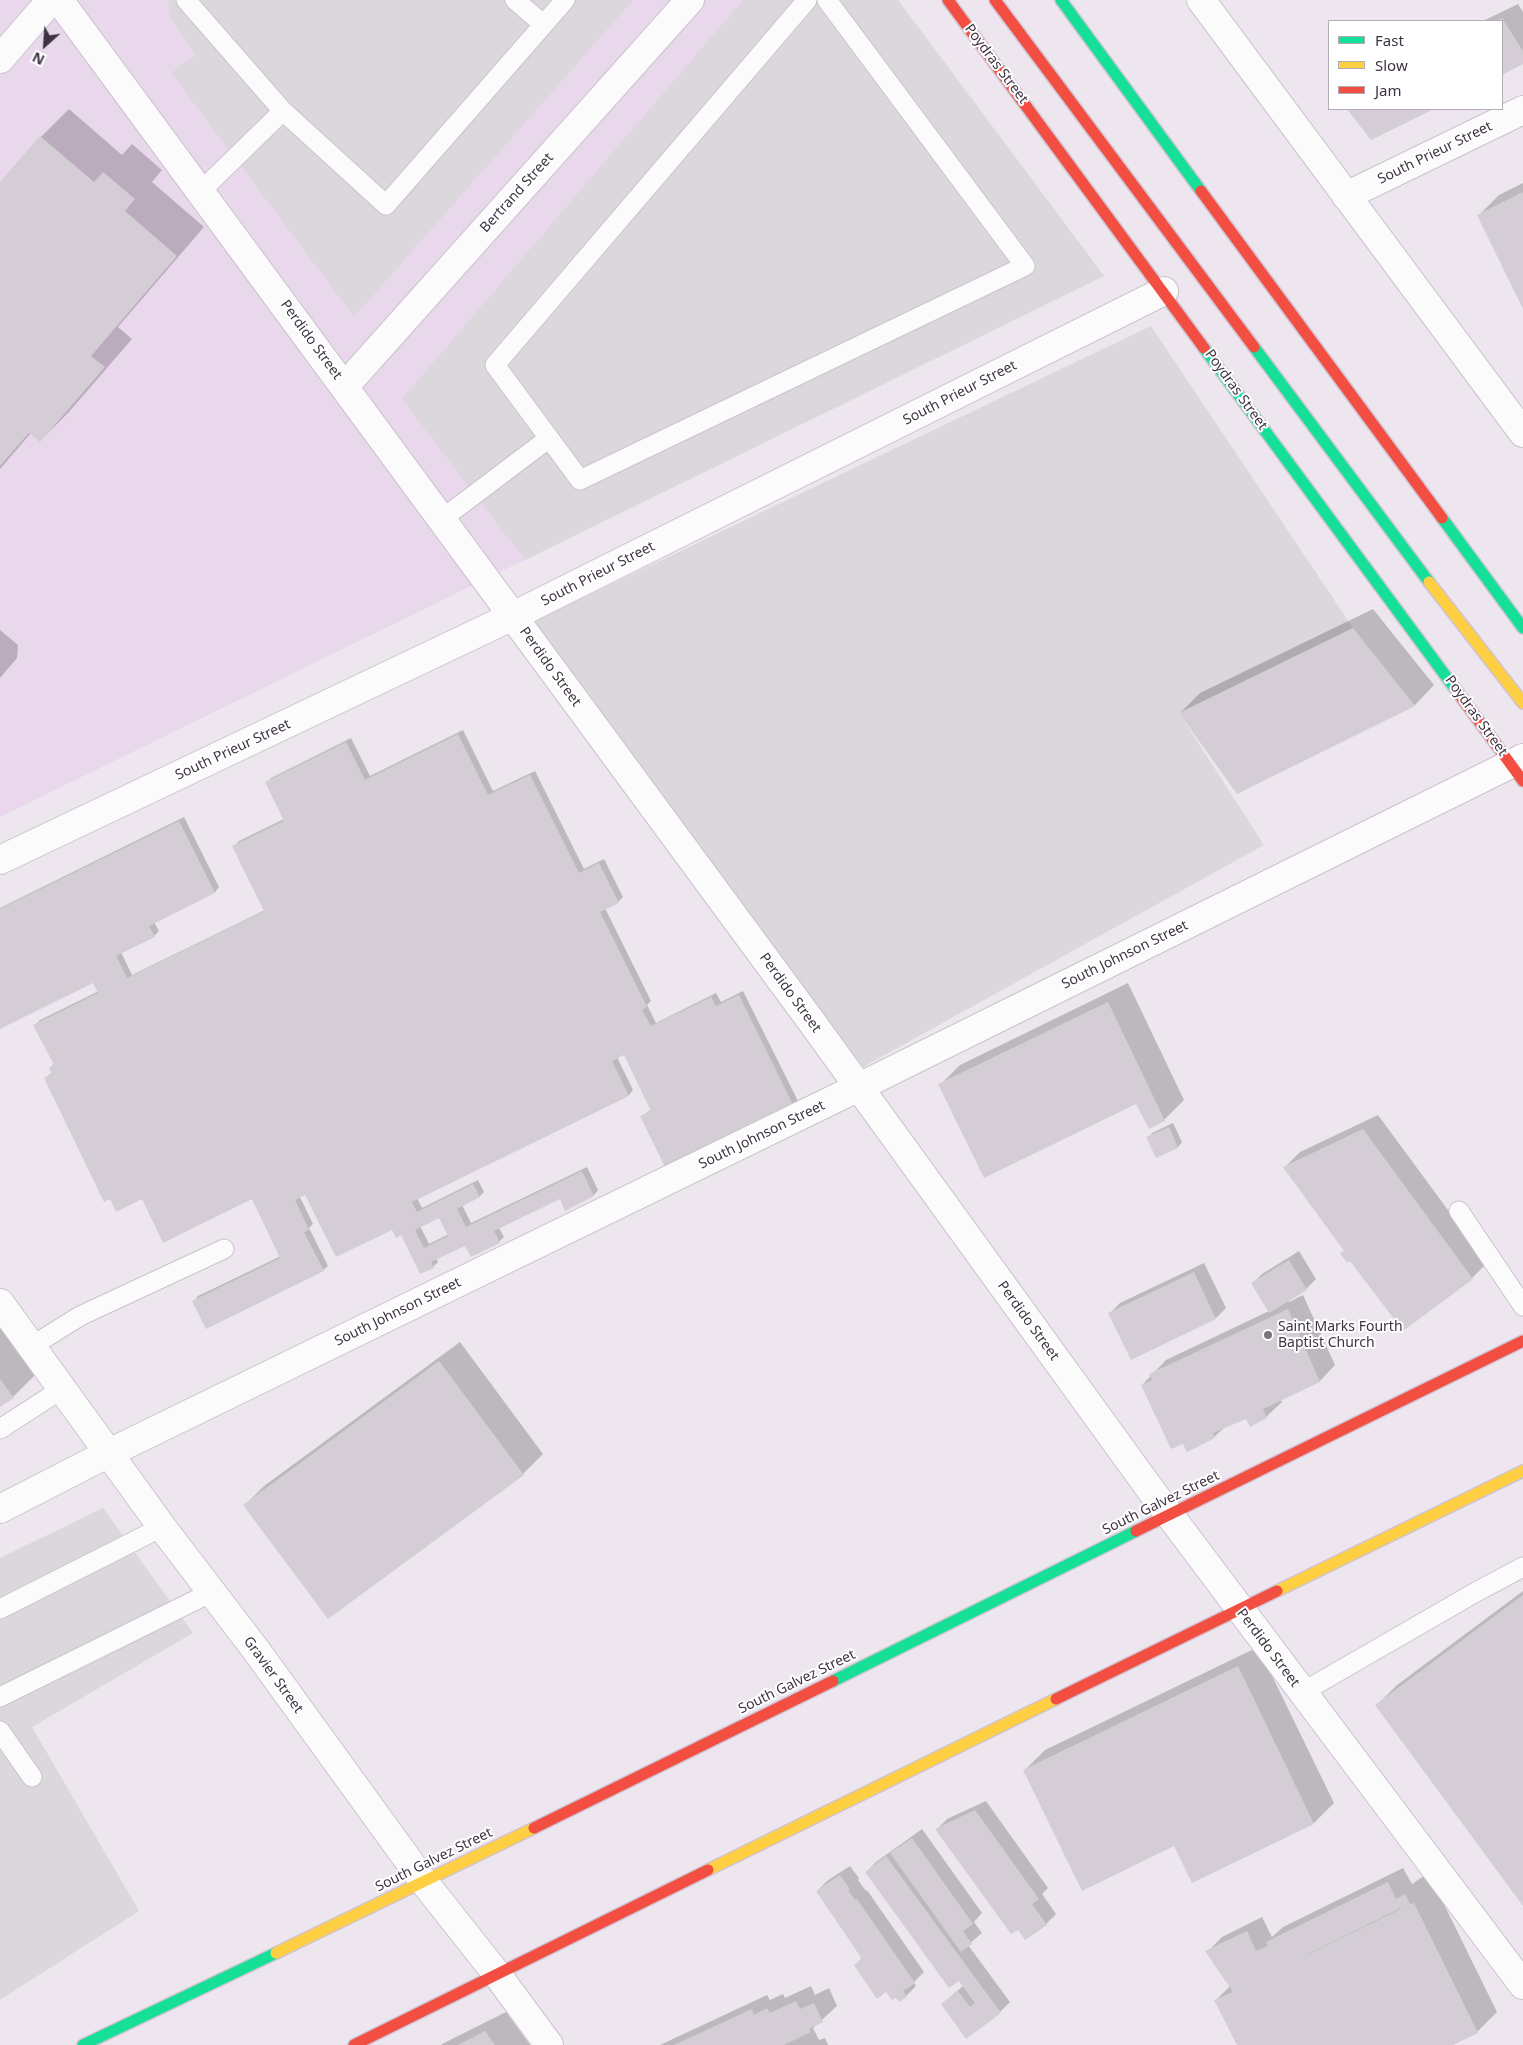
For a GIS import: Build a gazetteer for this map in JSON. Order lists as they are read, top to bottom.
{
  "streets": {
    "main road": ["Poydras Street", "South Galvez Street"],
    "street": [
      "South Prieur Street",
      "Bertrand Street",
      "Perdido Street",
      "South Johnson Street",
      "Gravier Street"
    ]
  },
  "crossings": [
    ["Poydras Street", "South Prieur Street"],
    ["Poydras Street", "South Johnson Street"],
    ["South Prieur Street", "Perdido Street"],
    ["Bertrand Street", "Perdido Street"],
    ["Perdido Street", "South Johnson Street"],
    ["Perdido Street", "South Galvez Street"],
    ["South Johnson Street", "Gravier Street"],
    ["South Galvez Street", "Gravier Street"]
  ],
  "places": ["Saint Marks Fourth Baptist Church"],
  "legend": ["Fast", "Slow", "Jam"],
  "north": "bottom left"
}
